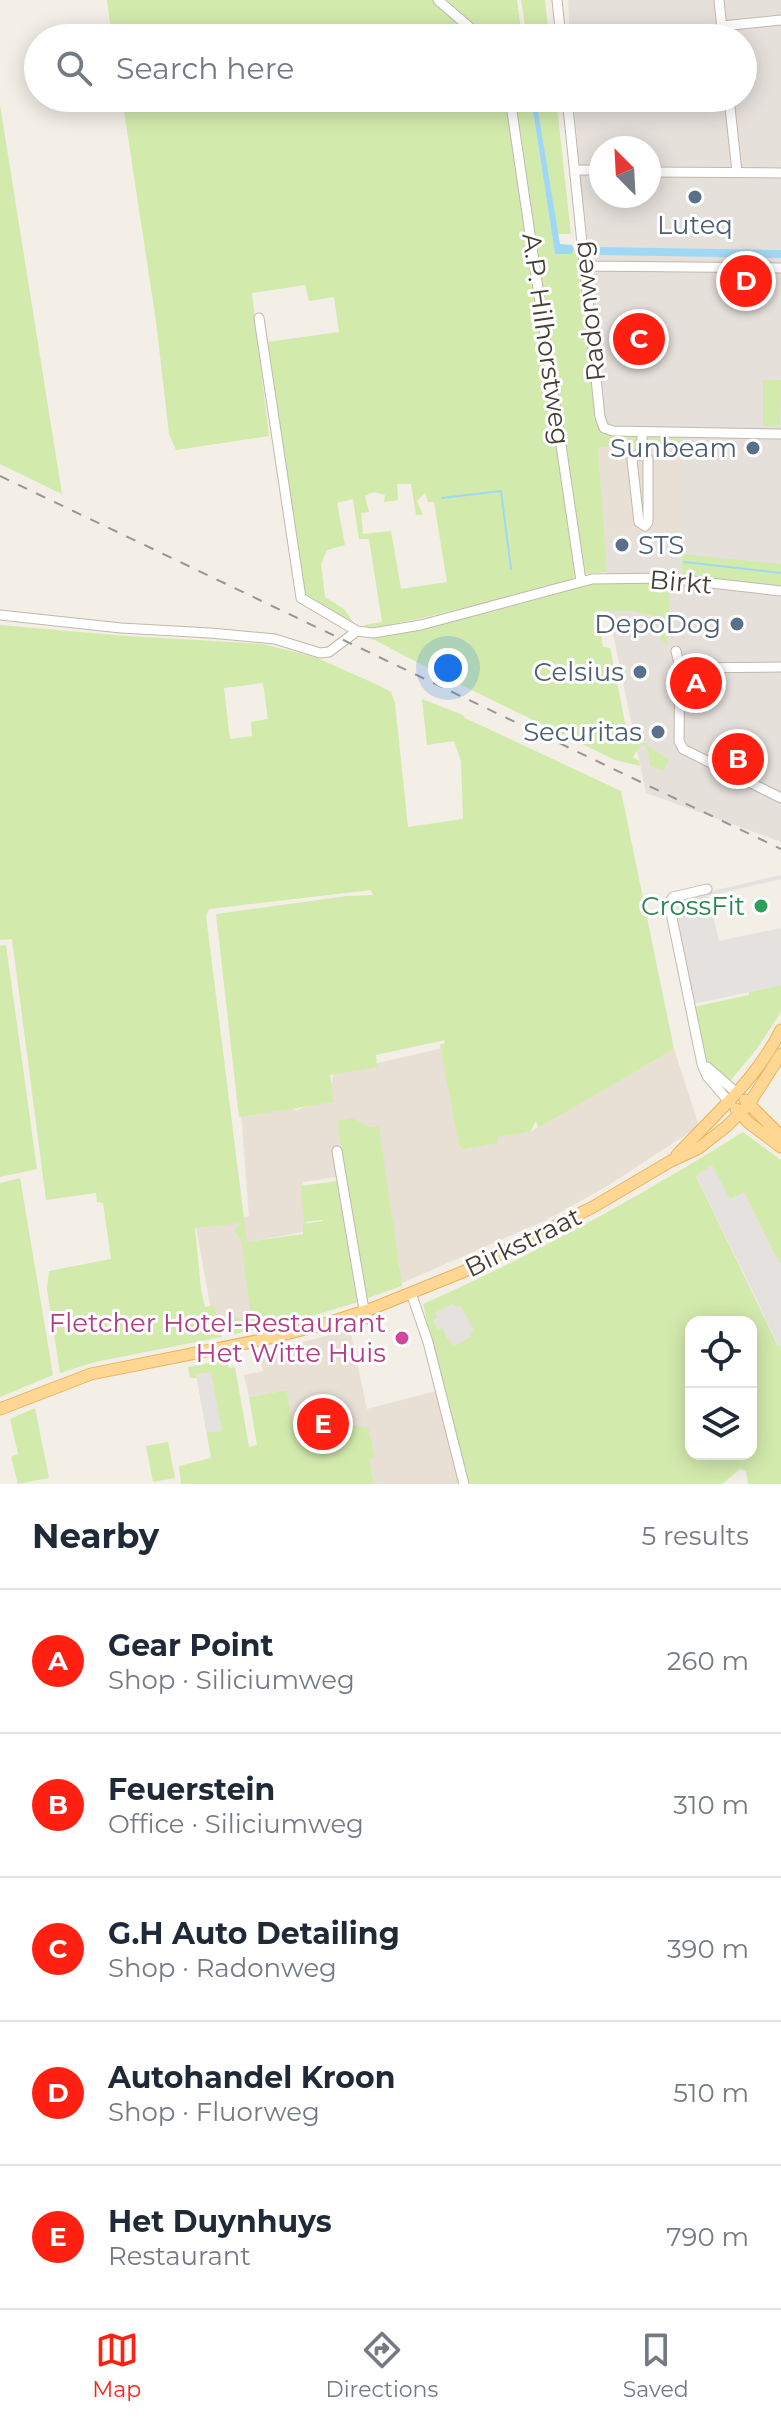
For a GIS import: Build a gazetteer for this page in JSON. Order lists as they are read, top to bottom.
{
  "streets": {
    "main road": ["Birkstraat"],
    "street": ["Radonweg", "A.P. Hilhorstweg", "Birkt"]
  },
  "crossings": [
    ["A.P. Hilhorstweg", "Birkt"]
  ],
  "places": [
    "Luteq",
    "Sunbeam",
    "STS",
    "DepoDog",
    "Celsius",
    "Securitas",
    "CrossFit",
    "Fletcher Hotel-Restaurant Het Witte Huis"
  ],
  "north": "top left",
  "page": {
    "search": "Search here",
    "pins": [
      "D",
      "C",
      "A",
      "B",
      "E"
    ],
    "heading": ["Nearby", "5 results"],
    "list": [
      {
        "mark": "A",
        "name": "Gear Point",
        "note": "Shop · Siliciumweg",
        "value": "260 m"
      },
      {
        "mark": "B",
        "name": "Feuerstein",
        "note": "Office · Siliciumweg",
        "value": "310 m"
      },
      {
        "mark": "C",
        "name": "G.H Auto Detailing",
        "note": "Shop · Radonweg",
        "value": "390 m"
      },
      {
        "mark": "D",
        "name": "Autohandel Kroon",
        "note": "Shop · Fluorweg",
        "value": "510 m"
      },
      {
        "mark": "E",
        "name": "Het Duynhuys",
        "note": "Restaurant",
        "value": "790 m"
      }
    ],
    "nav": ["Map", "Directions", "Saved"]
  }
}
